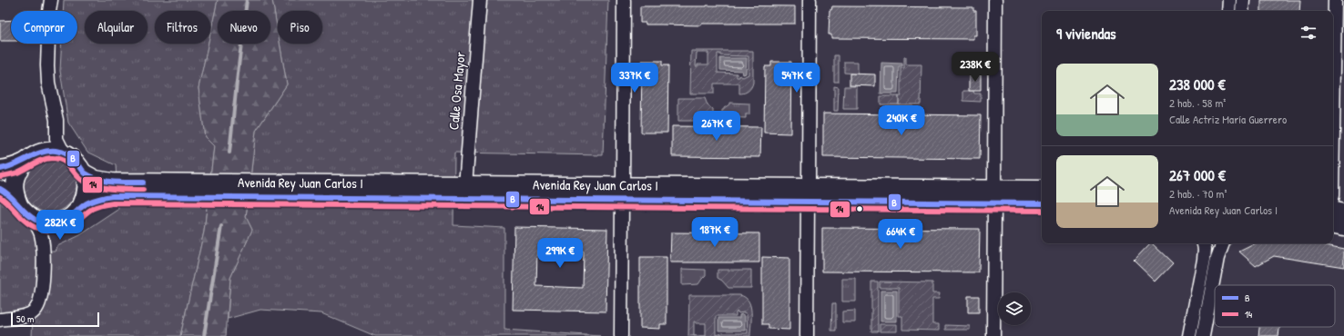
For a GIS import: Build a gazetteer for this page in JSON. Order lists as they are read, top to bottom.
{
  "streets": {
    "main road": ["Avenida Rey Juan Carlos I"],
    "street": ["Calle Osa Mayor"]
  },
  "crossings": [
    ["Calle Osa Mayor", "Avenida Rey Juan Carlos I"]
  ],
  "lines": ["transit line B", "transit line 14"],
  "legend": ["B", "14"],
  "scale_bar": "50 m",
  "page": {
    "chip": [
      "Comprar",
      "Alquilar",
      "Filtros",
      "Nuevo",
      "Piso"
    ],
    "heading": "9 viviendas",
    "price": [
      "238K €",
      "337K €",
      "547K €",
      "240K €",
      "267K €",
      "282K €",
      "187K €",
      "664K €",
      "299K €"
    ],
    "list": [
      {
        "name": "238 000 €",
        "note": "2 hab. · 58 m² · Calle Actriz María Guerrero"
      },
      {
        "name": "267 000 €",
        "note": "2 hab. · 70 m² · Avenida Rey Juan Carlos I"
      }
    ],
    "scale": "50 m"
  }
}
